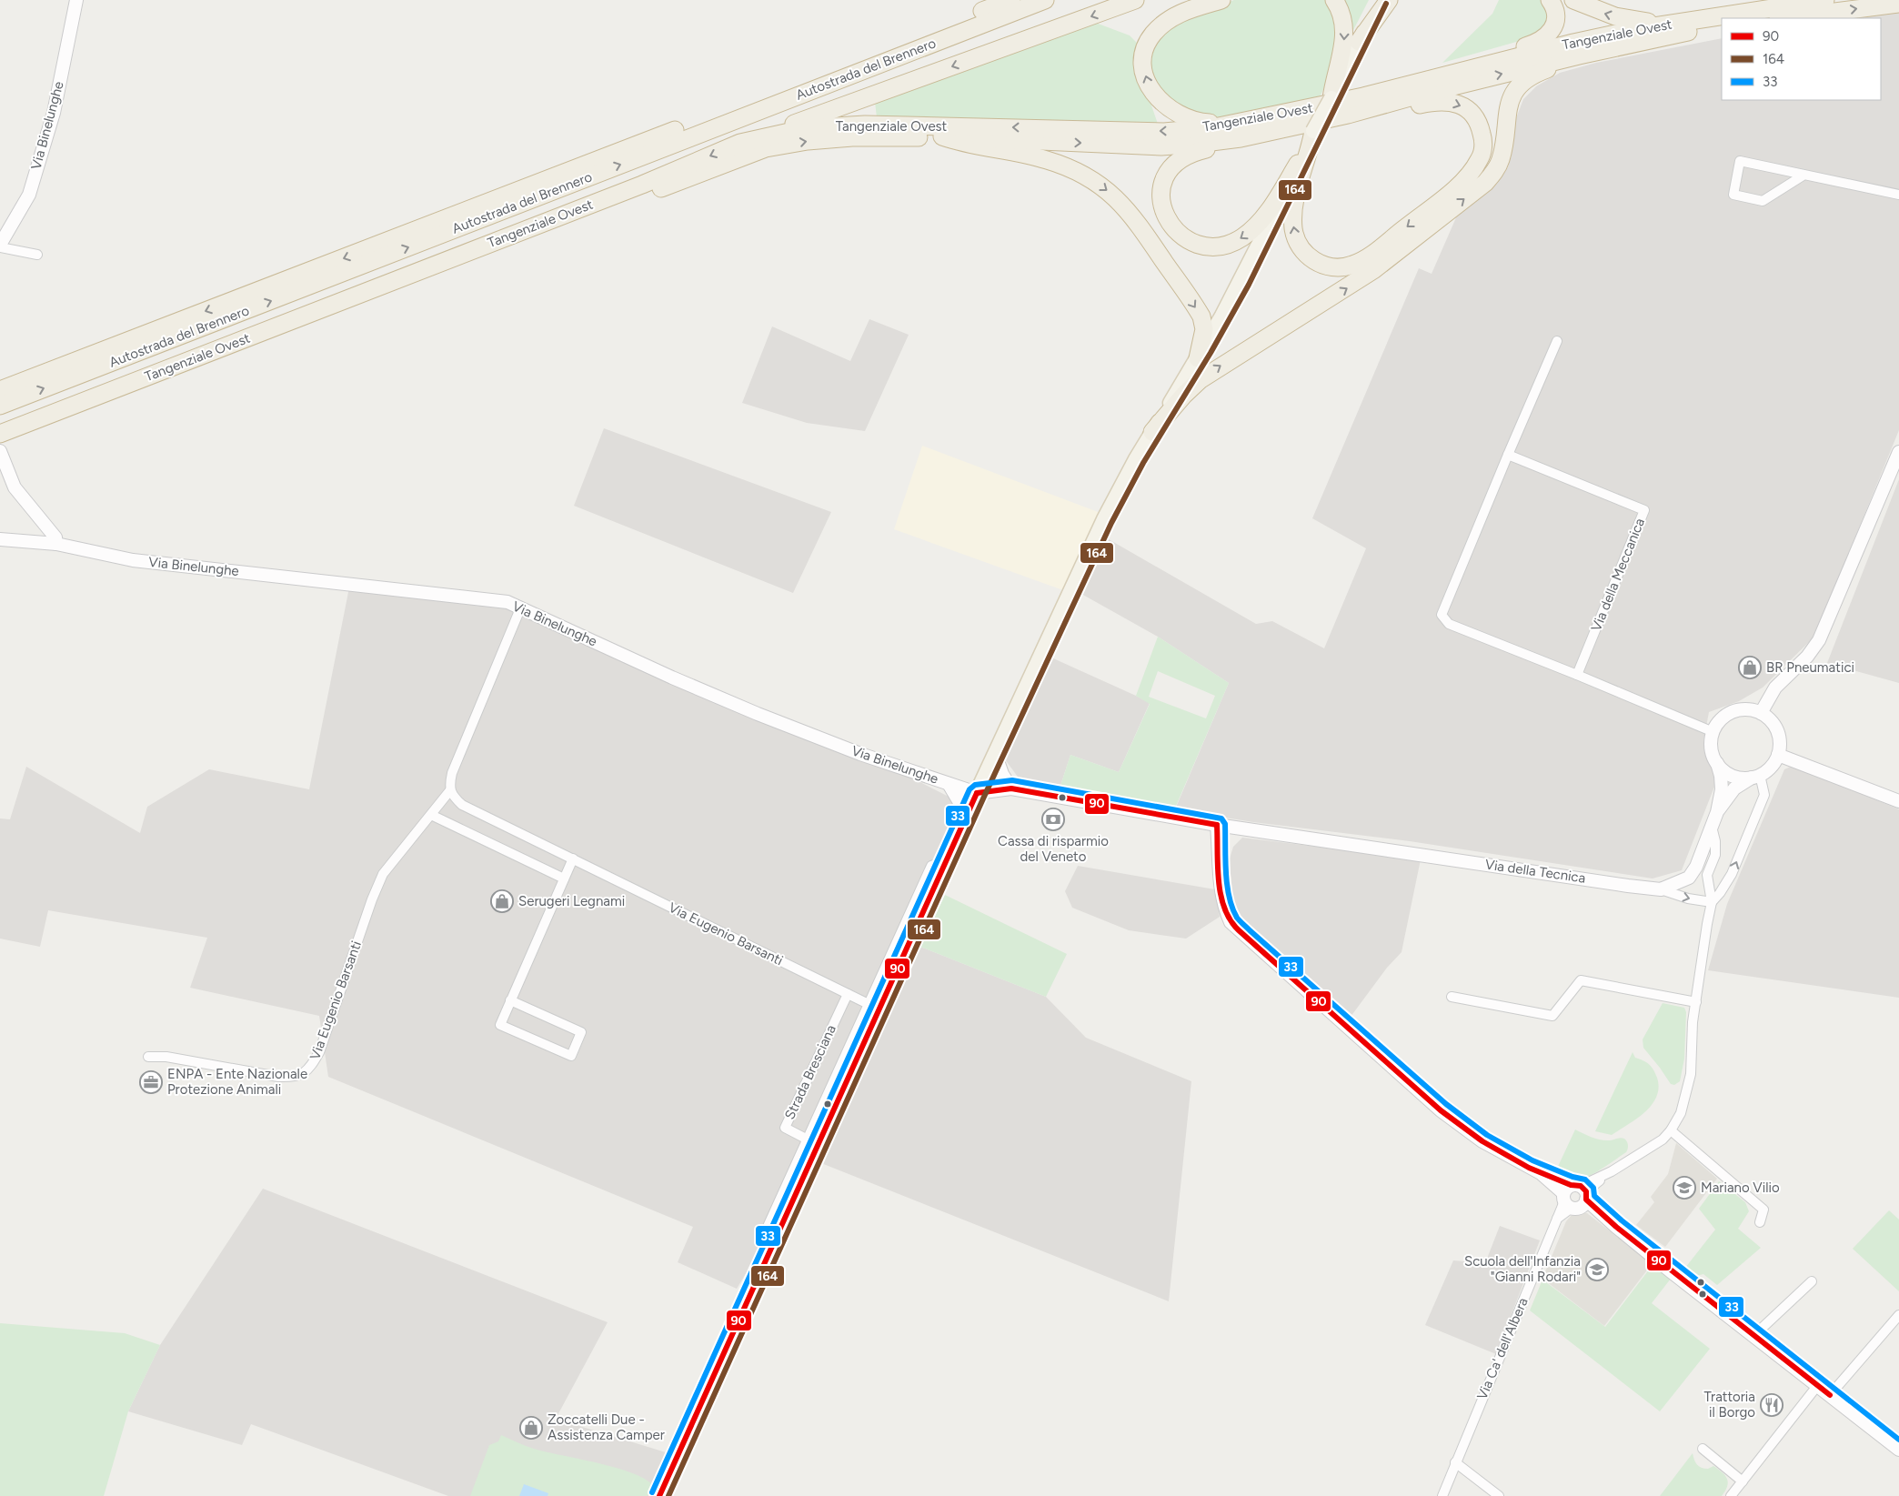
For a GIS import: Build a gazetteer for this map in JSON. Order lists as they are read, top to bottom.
{
  "streets": {
    "highway": ["Tangenziale Ovest", "Autostrada del Brennero"],
    "main road": ["Strada Bresciana"],
    "street": [
      "Via Binelunghe",
      "Via della Meccanica",
      "Via della Tecnica",
      "Via Eugenio Barsanti",
      "Via Ca' dell'Albera"
    ]
  },
  "crossings": [
    ["Via Binelunghe", "Via della Tecnica"],
    ["Via Binelunghe", "Via Eugenio Barsanti"],
    ["Via Binelunghe", "Strada Bresciana"],
    ["Via della Tecnica", "Strada Bresciana"],
    ["Via Eugenio Barsanti", "Strada Bresciana"]
  ],
  "places": {
    "shop": ["BR Pneumatici", "Serugeri Legnami", "Zoccatelli Due - Assistenza Camper"],
    "bank": ["Cassa di risparmio del Veneto"],
    "office": ["ENPA - Ente Nazionale Protezione Animali"],
    "school or university": ["Mariano Vilio", "Scuola dell'Infanzia \"Gianni Rodari\""],
    "restaurant": ["Trattoria il Borgo"]
  },
  "lines": ["transit line 164", "transit line 33", "transit line 90"],
  "legend": ["90", "164", "33"]
}
